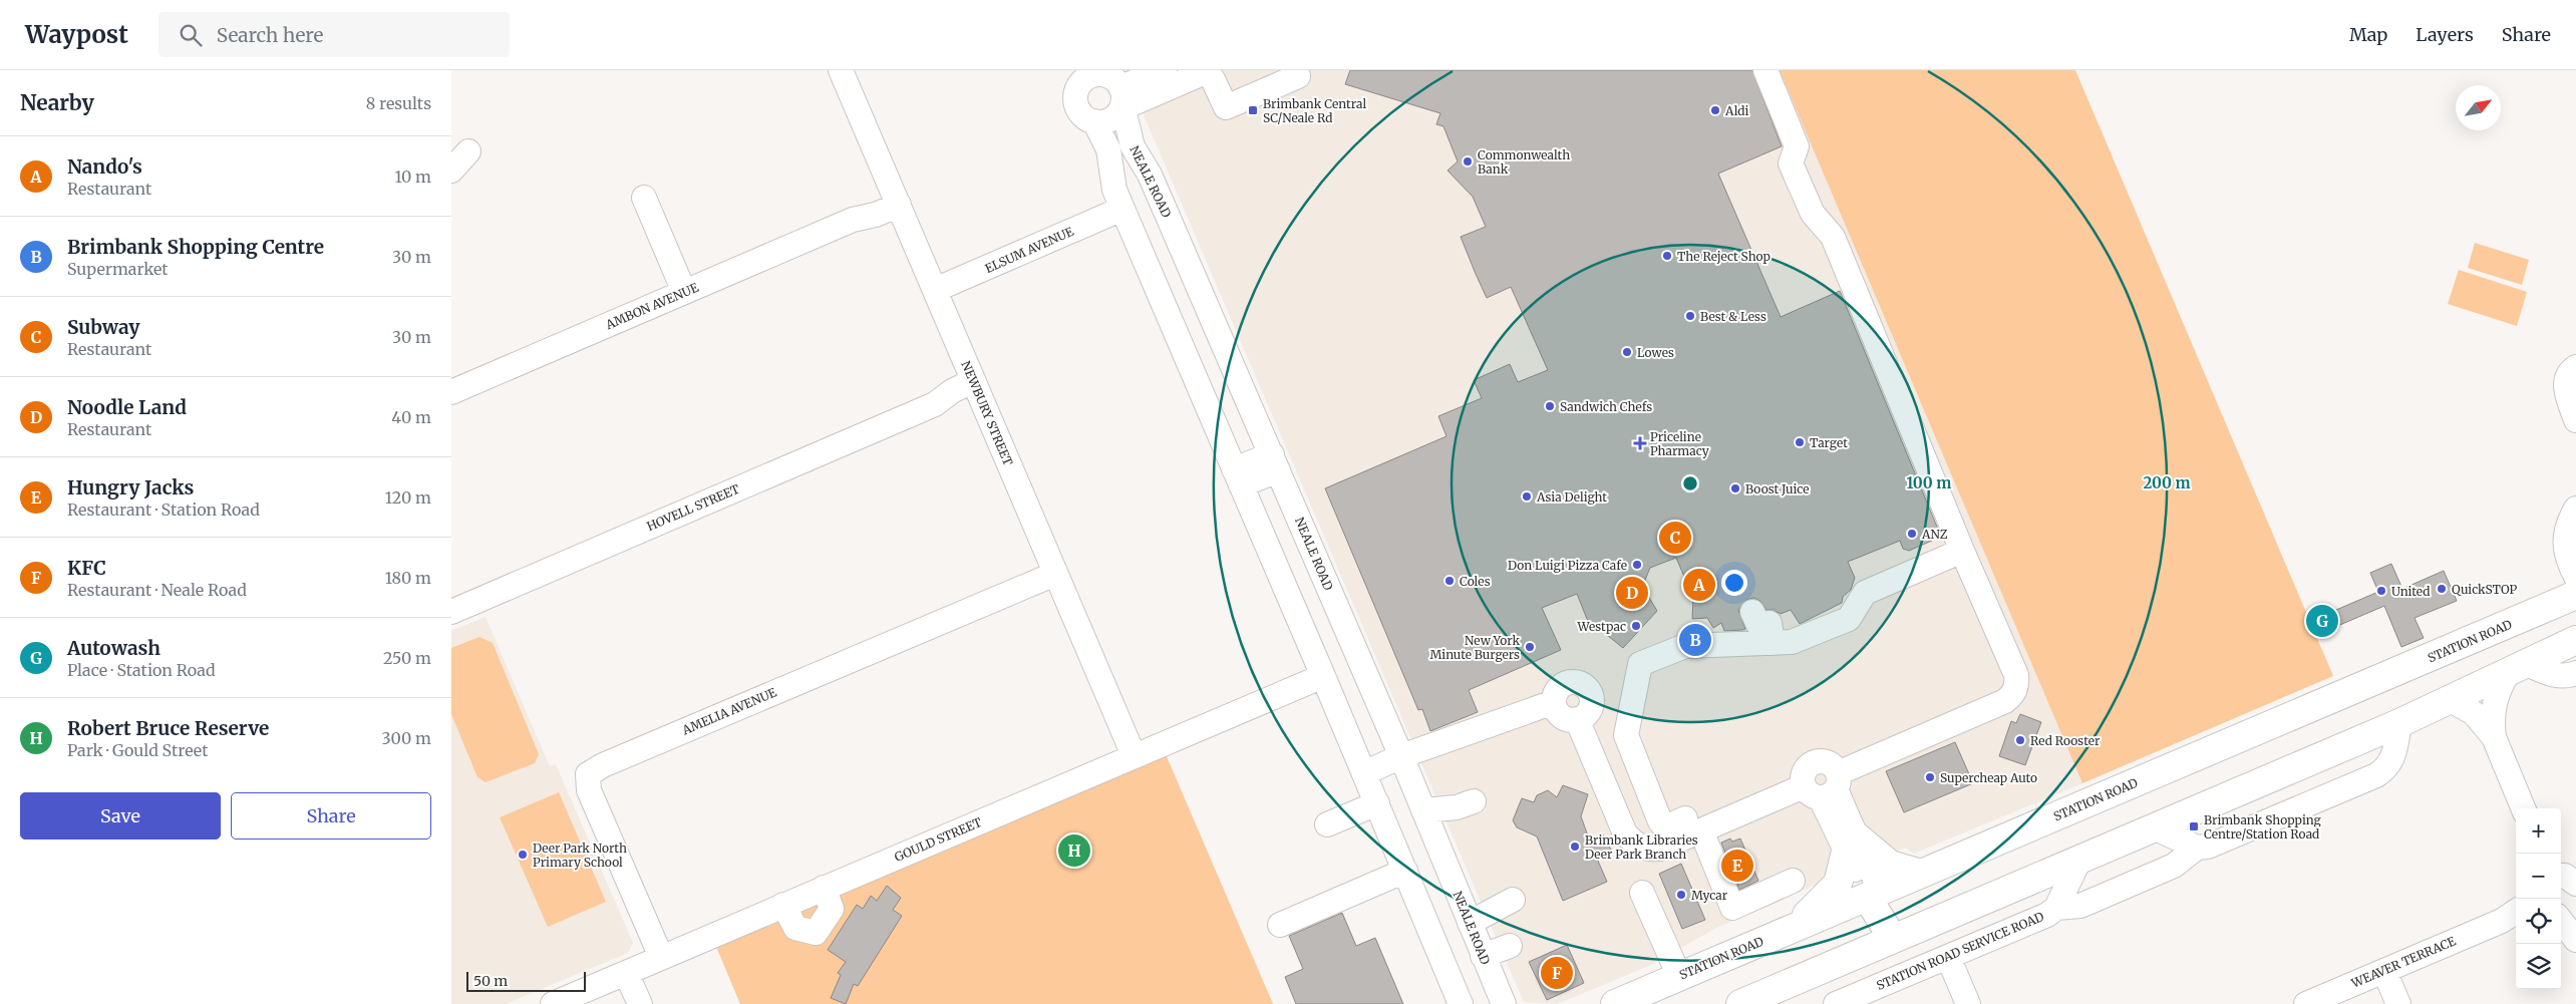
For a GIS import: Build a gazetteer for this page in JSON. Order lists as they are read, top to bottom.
{
  "streets": {
    "main road": ["STATION ROAD"],
    "street": [
      "NEALE ROAD",
      "ELSUM AVENUE",
      "AMBON AVENUE",
      "NEWBURY STREET",
      "HOVELL STREET",
      "AMELIA AVENUE",
      "GOULD STREET",
      "STATION ROAD SERVICE ROAD",
      "WEAVER TERRACE"
    ]
  },
  "crossings": [
    ["NEALE ROAD", "ELSUM AVENUE"],
    ["NEALE ROAD", "GOULD STREET"],
    ["ELSUM AVENUE", "NEWBURY STREET"],
    ["AMBON AVENUE", "NEWBURY STREET"],
    ["NEWBURY STREET", "HOVELL STREET"],
    ["NEWBURY STREET", "AMELIA AVENUE"],
    ["NEWBURY STREET", "GOULD STREET"],
    ["AMELIA AVENUE", "GOULD STREET"]
  ],
  "places": {
    "transit": ["Brimbank Central SC/Neale Rd", "Brimbank Shopping Centre/Station Road"],
    "other": [
      "Aldi",
      "Commonwealth Bank",
      "The Reject Shop",
      "Best & Less",
      "Lowes",
      "Sandwich Chefs",
      "Target",
      "Boost Juice",
      "Asia Delight",
      "ANZ",
      "Don Luigi Pizza Cafe",
      "Coles",
      "QuickSTOP",
      "United",
      "Westpac",
      "New York Minute Burgers",
      "Red Rooster",
      "Supercheap Auto",
      "Brimbank Libraries Deer Park Branch",
      "Deer Park North Primary School",
      "Mycar"
    ],
    "health": ["Priceline Pharmacy"]
  },
  "scale_bar": "50 m",
  "north": "top right",
  "page": {
    "header": "Waypost",
    "search": "Search here",
    "nav": ["Map", "Layers", "Share"],
    "heading": ["Nearby", "8 results"],
    "list": [
      {
        "mark": "A",
        "name": "Nando's",
        "note": "Restaurant",
        "value": "10 m"
      },
      {
        "mark": "B",
        "name": "Brimbank Shopping Centre",
        "note": "Supermarket",
        "value": "30 m"
      },
      {
        "mark": "C",
        "name": "Subway",
        "note": "Restaurant",
        "value": "30 m"
      },
      {
        "mark": "D",
        "name": "Noodle Land",
        "note": "Restaurant",
        "value": "40 m"
      },
      {
        "mark": "E",
        "name": "Hungry Jacks",
        "note": "Restaurant · Station Road",
        "value": "120 m"
      },
      {
        "mark": "F",
        "name": "KFC",
        "note": "Restaurant · Neale Road",
        "value": "180 m"
      },
      {
        "mark": "G",
        "name": "Autowash",
        "note": "Place · Station Road",
        "value": "250 m"
      },
      {
        "mark": "H",
        "name": "Robert Bruce Reserve",
        "note": "Park · Gould Street",
        "value": "300 m"
      }
    ],
    "pins": [
      "C",
      "A",
      "D",
      "G",
      "B",
      "H",
      "E",
      "F"
    ],
    "buttons": ["Save", "Share"],
    "map_buttons": ["+", "−"],
    "scale": "50 m"
  },
  "rings": ["100 m", "200 m"]
}
